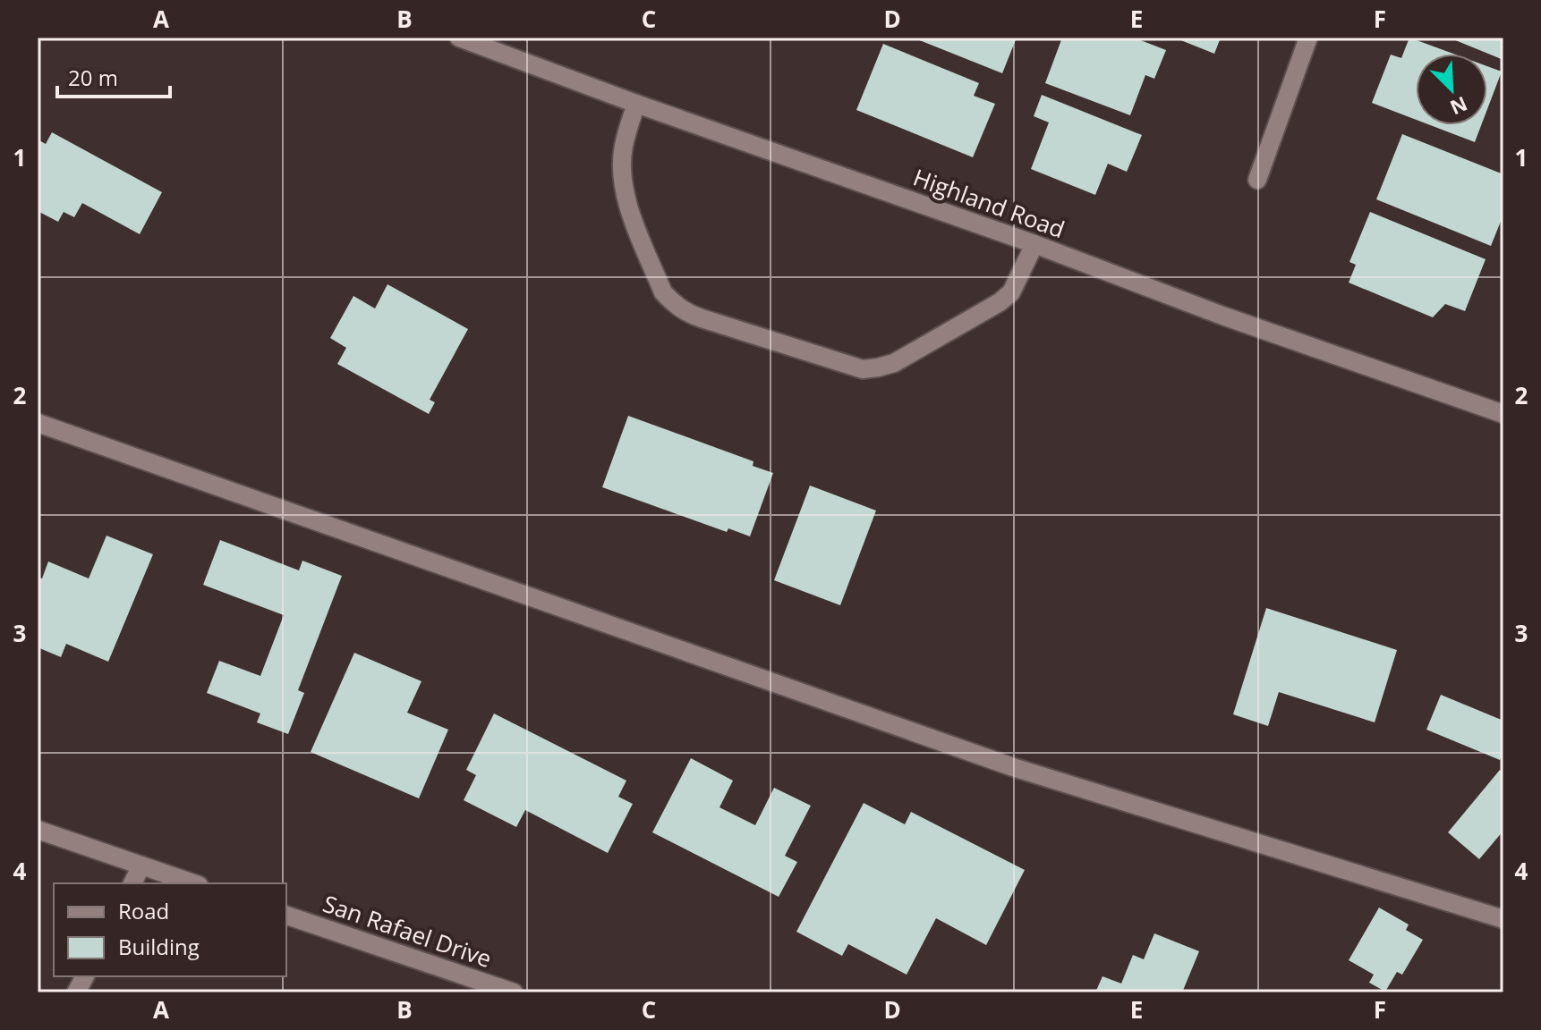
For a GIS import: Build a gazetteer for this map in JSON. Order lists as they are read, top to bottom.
{
  "streets": {
    "street": ["Highland Road", "San Rafael Drive"]
  },
  "legend": ["Road", "Building"],
  "scale_bar": "20 m",
  "north": "bottom right",
  "grid": {
    "columns": [
      "A",
      "B",
      "C",
      "D",
      "E",
      "F"
    ],
    "rows": [
      "1",
      "2",
      "3",
      "4"
    ]
  }
}
